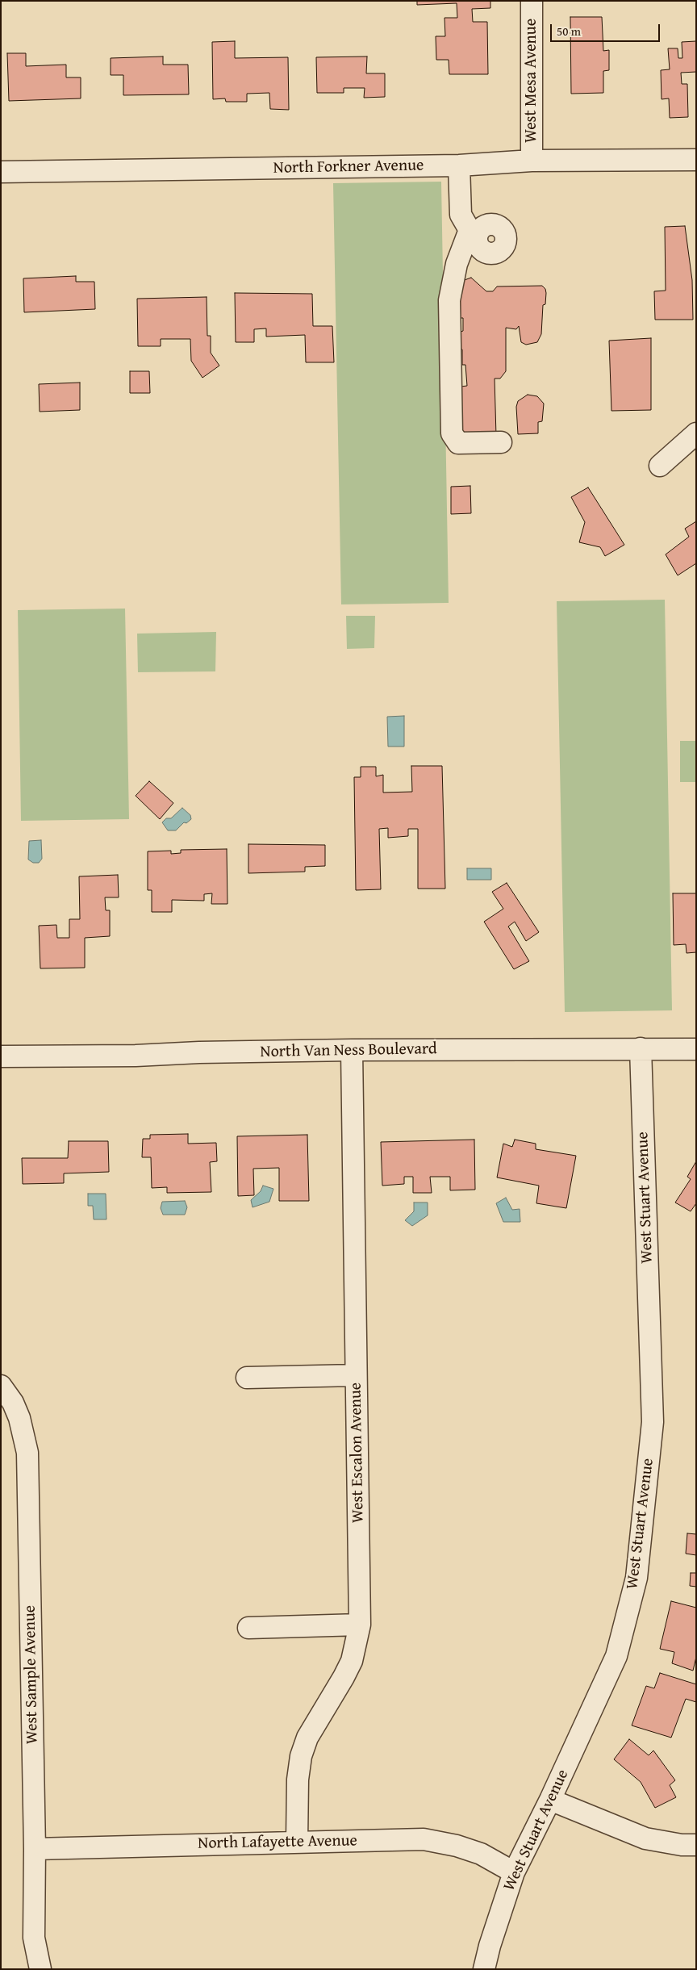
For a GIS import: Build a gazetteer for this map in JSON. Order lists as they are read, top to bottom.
{
  "streets": {
    "street": [
      "West Mesa Avenue",
      "North Forkner Avenue",
      "North Van Ness Boulevard",
      "West Stuart Avenue",
      "West Escalon Avenue",
      "West Sample Avenue",
      "North Lafayette Avenue"
    ]
  },
  "crossings": [
    ["West Mesa Avenue", "North Forkner Avenue"],
    ["North Van Ness Boulevard", "West Stuart Avenue"],
    ["North Van Ness Boulevard", "West Escalon Avenue"],
    ["West Stuart Avenue", "North Lafayette Avenue"],
    ["West Escalon Avenue", "North Lafayette Avenue"],
    ["West Sample Avenue", "North Lafayette Avenue"]
  ],
  "scale_bar": "50 m"
}
